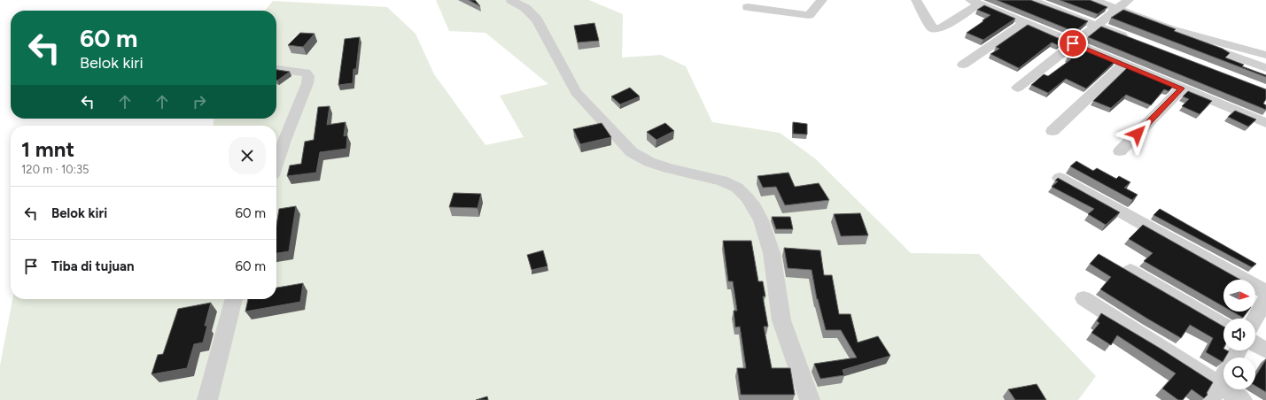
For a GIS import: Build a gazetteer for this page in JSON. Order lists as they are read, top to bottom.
{
  "north": "right",
  "page": {
    "turn": ["60 m", "Belok kiri"],
    "heading": ["1 mnt", "120 m · 10:35"],
    "list": [
      {
        "name": "Belok kiri",
        "value": "60 m"
      },
      {
        "name": "Tiba di tujuan",
        "value": "60 m"
      }
    ]
  }
}
